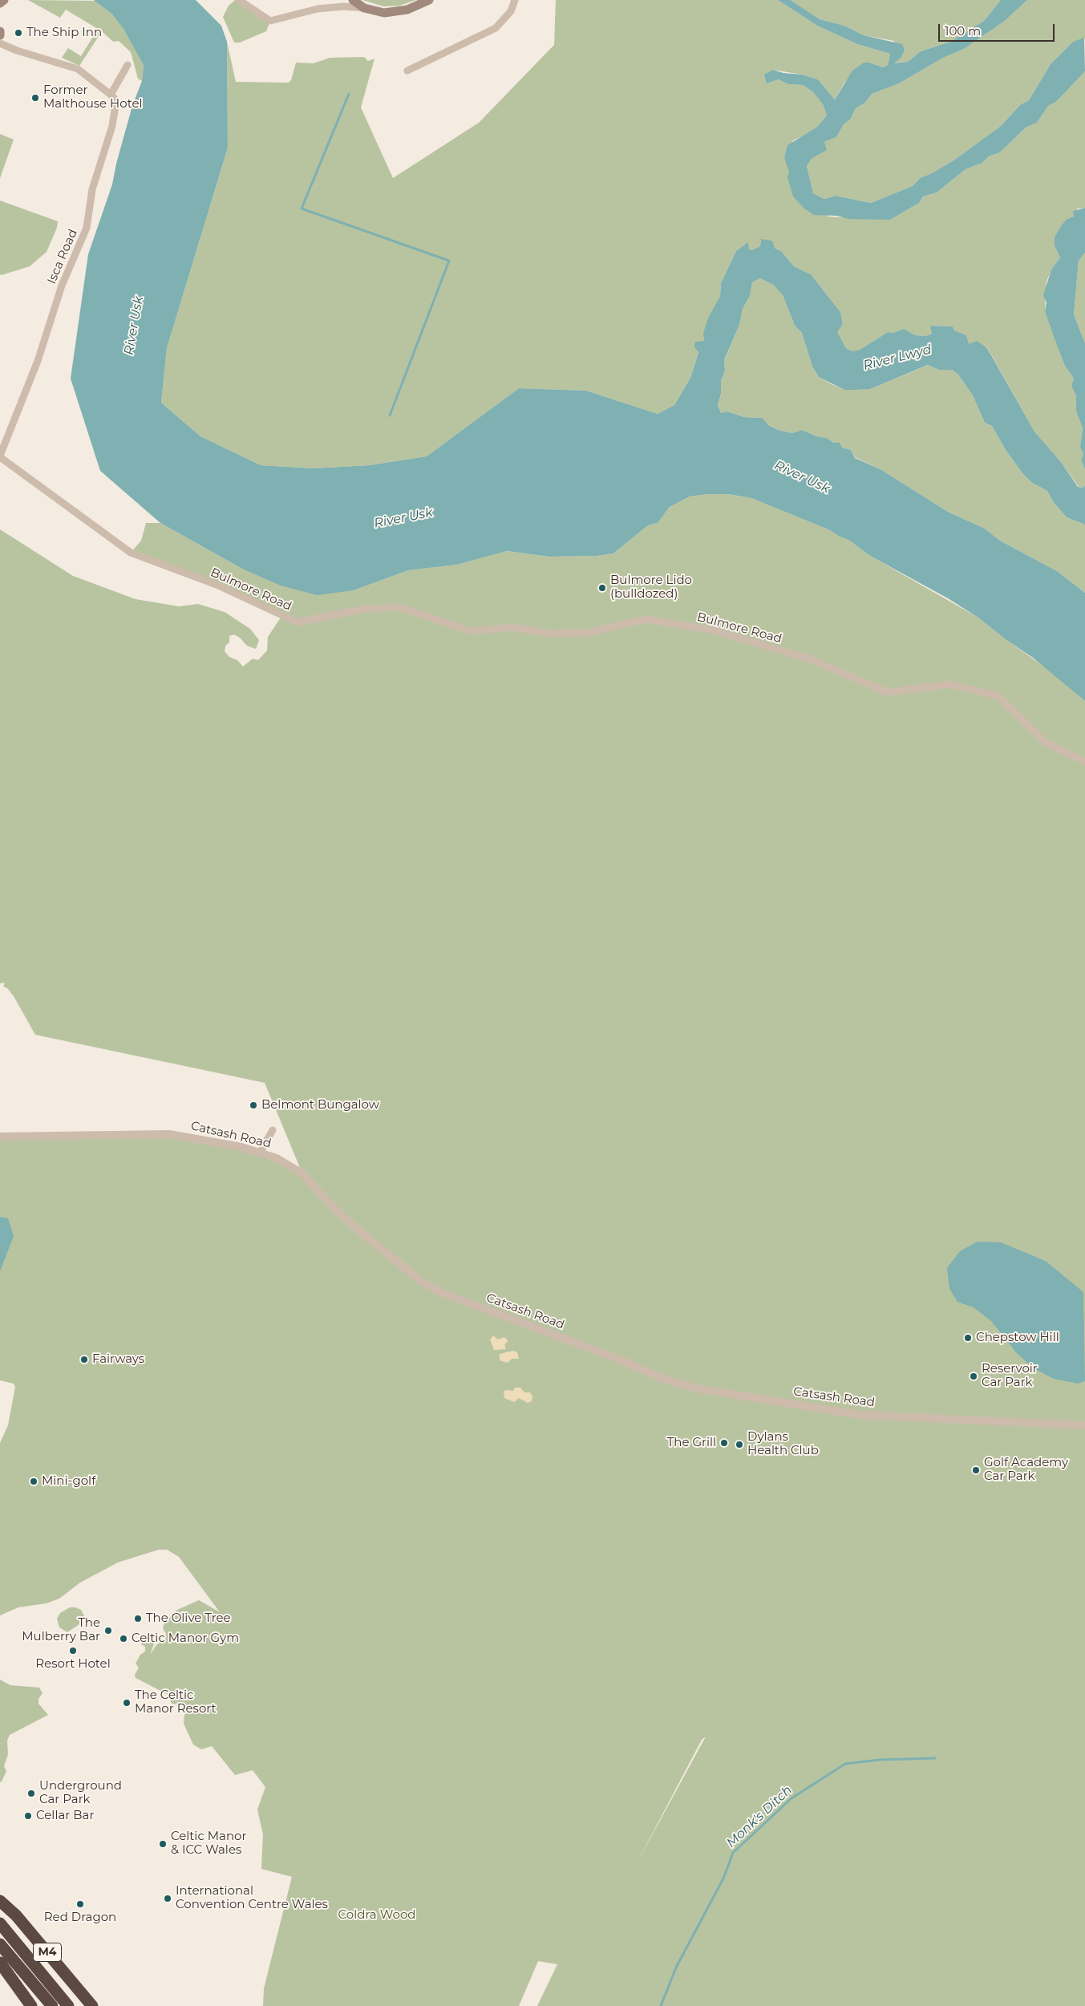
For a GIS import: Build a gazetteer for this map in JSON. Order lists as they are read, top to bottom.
{
  "streets": {
    "highway": ["M4"],
    "street": ["Isca Road", "Bulmore Road", "Catsash Road"]
  },
  "crossings": [
    ["Isca Road", "Bulmore Road"]
  ],
  "water": ["River Usk", "River Lwyd", "Monk's Ditch"],
  "parks": ["Coldra Wood"],
  "places": [
    "The Ship Inn",
    "Former Malthouse Hotel",
    "Bulmore Lido (bulldozed)",
    "Belmont Bungalow",
    "Chepstow Hill",
    "Fairways",
    "Reservoir Car Park",
    "The Grill",
    "Dylans Health Club",
    "Golf Academy Car Park",
    "Mini-golf",
    "The Olive Tree",
    "The Mulberry Bar",
    "Celtic Manor Gym",
    "Resort Hotel",
    "The Celtic Manor Resort",
    "Underground Car Park",
    "Cellar Bar",
    "Celtic Manor & ICC Wales",
    "International Convention Centre Wales",
    "Red Dragon"
  ],
  "scale_bar": "100 m"
}
